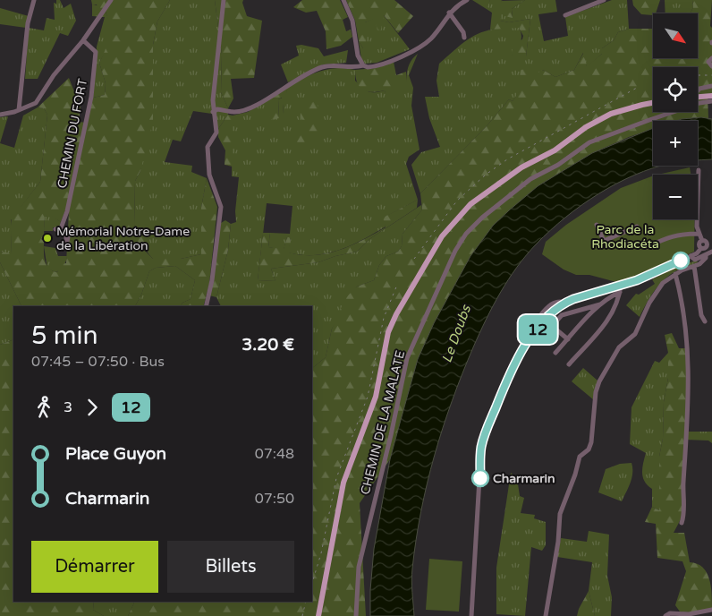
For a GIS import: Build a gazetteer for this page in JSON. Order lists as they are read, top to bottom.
{
  "streets": {
    "street": ["CHEMIN DU FORT", "CHEMIN DE LA MALATE"]
  },
  "water": ["Le Doubs"],
  "parks": ["Parc de la Rhodiacéta"],
  "places": ["Mémorial Notre-Dame de la Libération", "Charmarin"],
  "lines": ["bus line 12"],
  "north": "bottom right",
  "page": {
    "on_map": "12",
    "map_buttons": ["+", "−"],
    "heading": ["5 min", "07:45 – 07:50 · Bus", "3.20 €"],
    "legs": ["3", "12"],
    "list": [
      {
        "name": "Place Guyon",
        "value": "07:48"
      },
      {
        "name": "Charmarin",
        "value": "07:50"
      }
    ],
    "buttons": ["Démarrer", "Billets"]
  }
}
